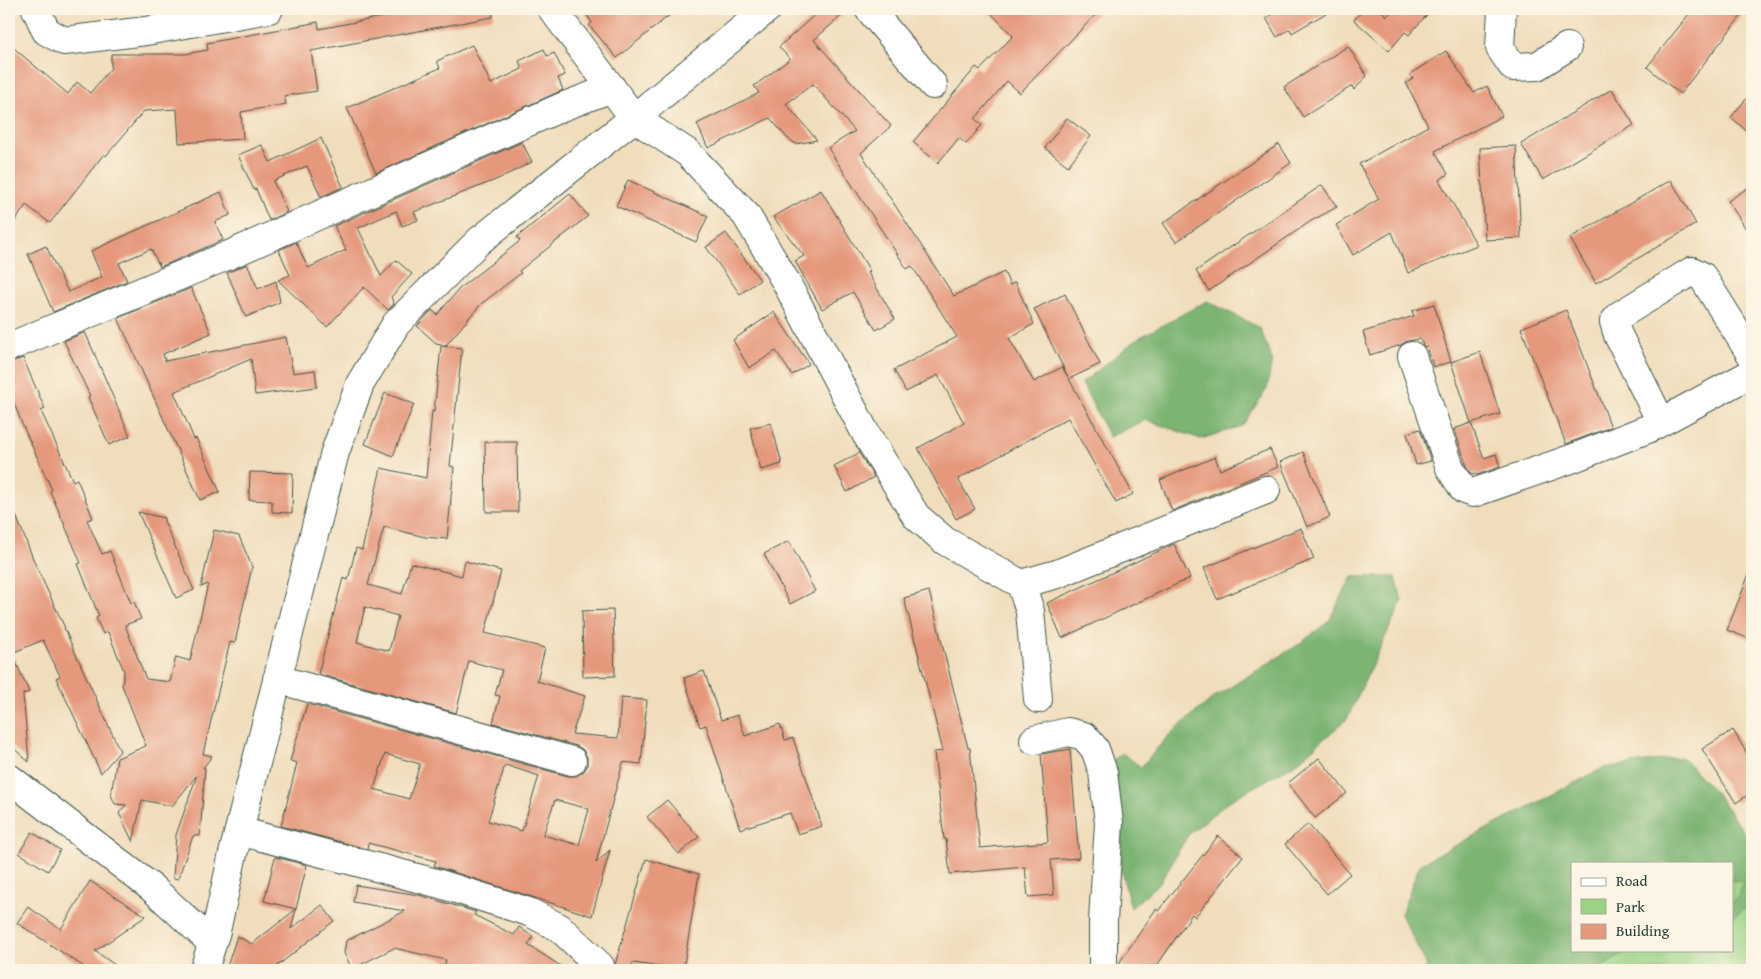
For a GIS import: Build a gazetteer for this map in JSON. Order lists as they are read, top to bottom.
{
  "legend": ["Road", "Park", "Building"]
}
